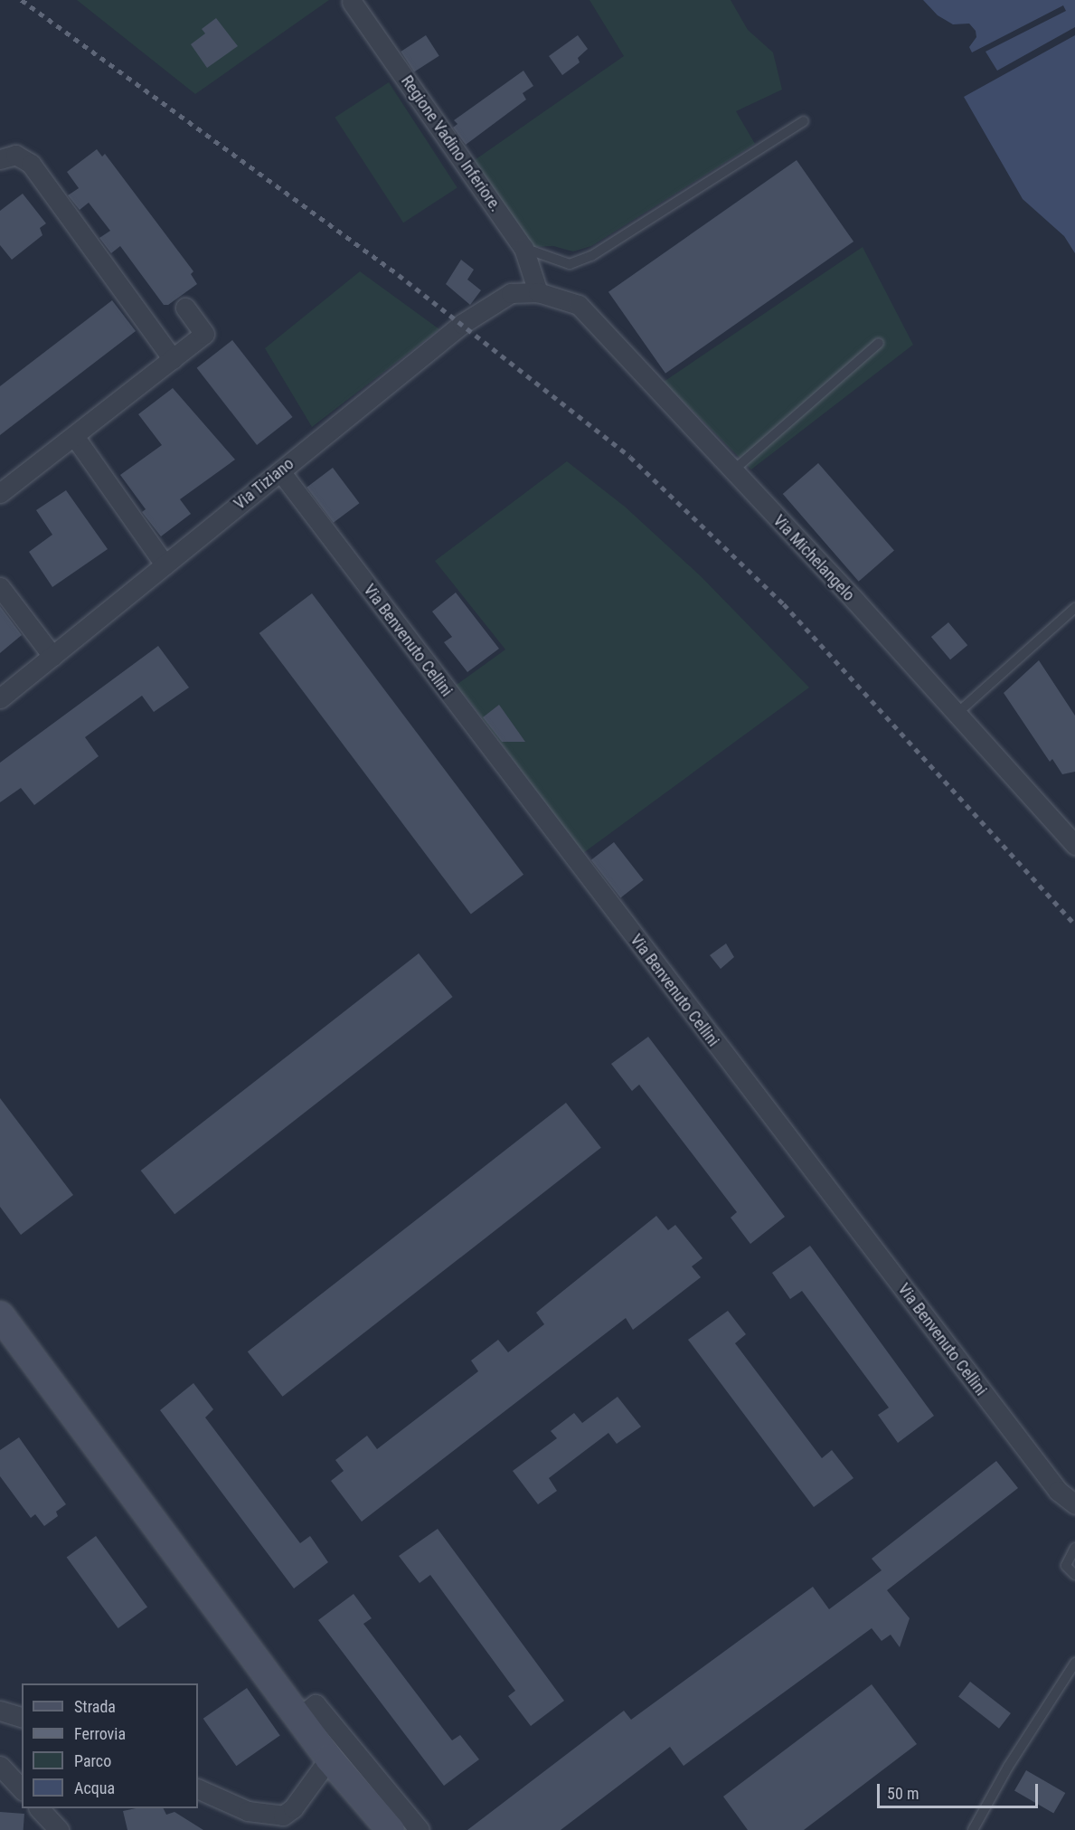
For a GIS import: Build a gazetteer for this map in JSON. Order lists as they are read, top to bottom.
{
  "streets": {
    "street": [
      "Regione Vadino Inferiore.",
      "Via Tiziano",
      "Via Michelangelo",
      "Via Benvenuto Cellini"
    ]
  },
  "crossings": [
    ["Regione Vadino Inferiore.", "Via Tiziano"],
    ["Regione Vadino Inferiore.", "Via Michelangelo"],
    ["Via Tiziano", "Via Michelangelo"],
    ["Via Tiziano", "Via Benvenuto Cellini"]
  ],
  "legend": [
    "Strada",
    "Ferrovia",
    "Parco",
    "Acqua"
  ],
  "scale_bar": "50 m"
}
